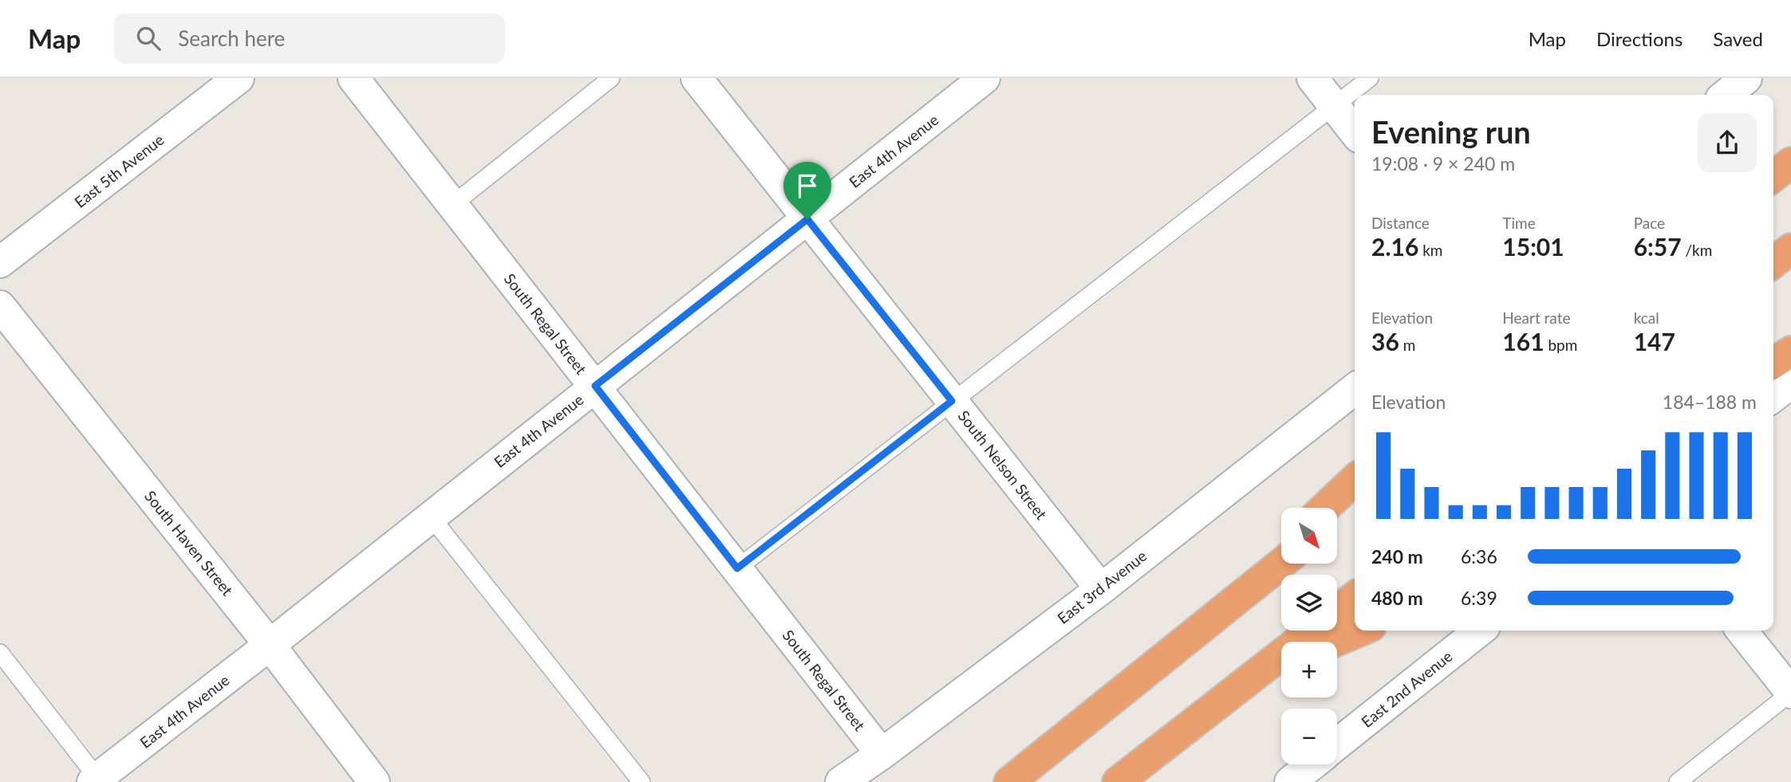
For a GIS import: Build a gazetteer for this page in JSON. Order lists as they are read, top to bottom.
{
  "streets": {
    "street": [
      "East 4th Avenue",
      "East 5th Avenue",
      "South Regal Street",
      "South Nelson Street",
      "South Haven Street",
      "East 3rd Avenue",
      "East 2nd Avenue"
    ]
  },
  "crossings": [
    ["East 4th Avenue", "South Regal Street"],
    ["East 4th Avenue", "South Nelson Street"],
    ["East 4th Avenue", "South Haven Street"],
    ["South Regal Street", "East 3rd Avenue"],
    ["South Nelson Street", "East 3rd Avenue"]
  ],
  "north": "bottom right",
  "page": {
    "header": "Map",
    "search": "Search here",
    "nav": ["Map", "Directions", "Saved"],
    "heading": ["Evening run", "19:08 · 9 × 240 m"],
    "stats": [
      ["Distance", "2.16 km"],
      ["Time", "15:01"],
      ["Pace", "6:57 /km"],
      ["Elevation", "36 m"],
      ["Heart rate", "161 bpm"],
      ["kcal", "147"]
    ],
    "chart": ["Elevation", "184–188 m"],
    "map_buttons": ["+", "−"],
    "list": [
      {
        "name": "240 m",
        "note": "6:36"
      },
      {
        "name": "480 m",
        "note": "6:39"
      }
    ]
  }
}
